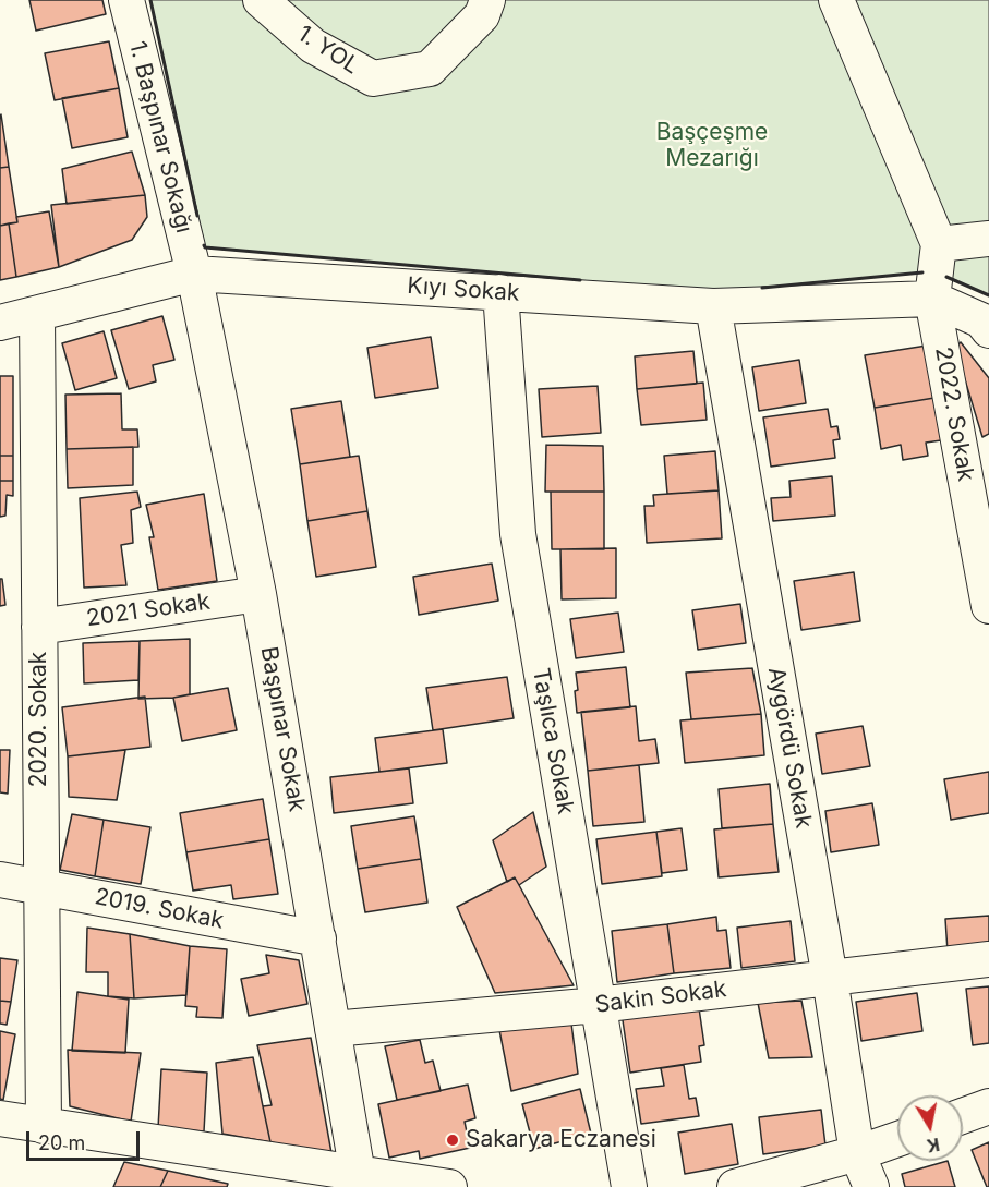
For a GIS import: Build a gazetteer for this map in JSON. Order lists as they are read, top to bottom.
{
  "streets": {
    "street": [
      "1. YOL",
      "1. Başpınar Sokağı",
      "Kıyı Sokak",
      "2022. Sokak",
      "2021 Sokak",
      "2020. Sokak",
      "Başpınar Sokak",
      "Taşlıca Sokak",
      "Aygördü Sokak",
      "2019. Sokak",
      "Sakin Sokak"
    ]
  },
  "crossings": [
    ["1. Başpınar Sokağı", "Kıyı Sokak"],
    ["1. Başpınar Sokağı", "Başpınar Sokak"],
    ["Kıyı Sokak", "2022. Sokak"],
    ["Kıyı Sokak", "2020. Sokak"],
    ["Kıyı Sokak", "Başpınar Sokak"],
    ["Kıyı Sokak", "Taşlıca Sokak"],
    ["Kıyı Sokak", "Aygördü Sokak"],
    ["2021 Sokak", "2020. Sokak"],
    ["2021 Sokak", "Başpınar Sokak"],
    ["2020. Sokak", "2019. Sokak"],
    ["Başpınar Sokak", "2019. Sokak"],
    ["Başpınar Sokak", "Sakin Sokak"],
    ["Taşlıca Sokak", "Sakin Sokak"],
    ["Aygördü Sokak", "Sakin Sokak"]
  ],
  "parks": ["Başçeşme Mezarığı"],
  "places": ["Sakarya Eczanesi"],
  "scale_bar": "20 m",
  "north": "bottom"
}
